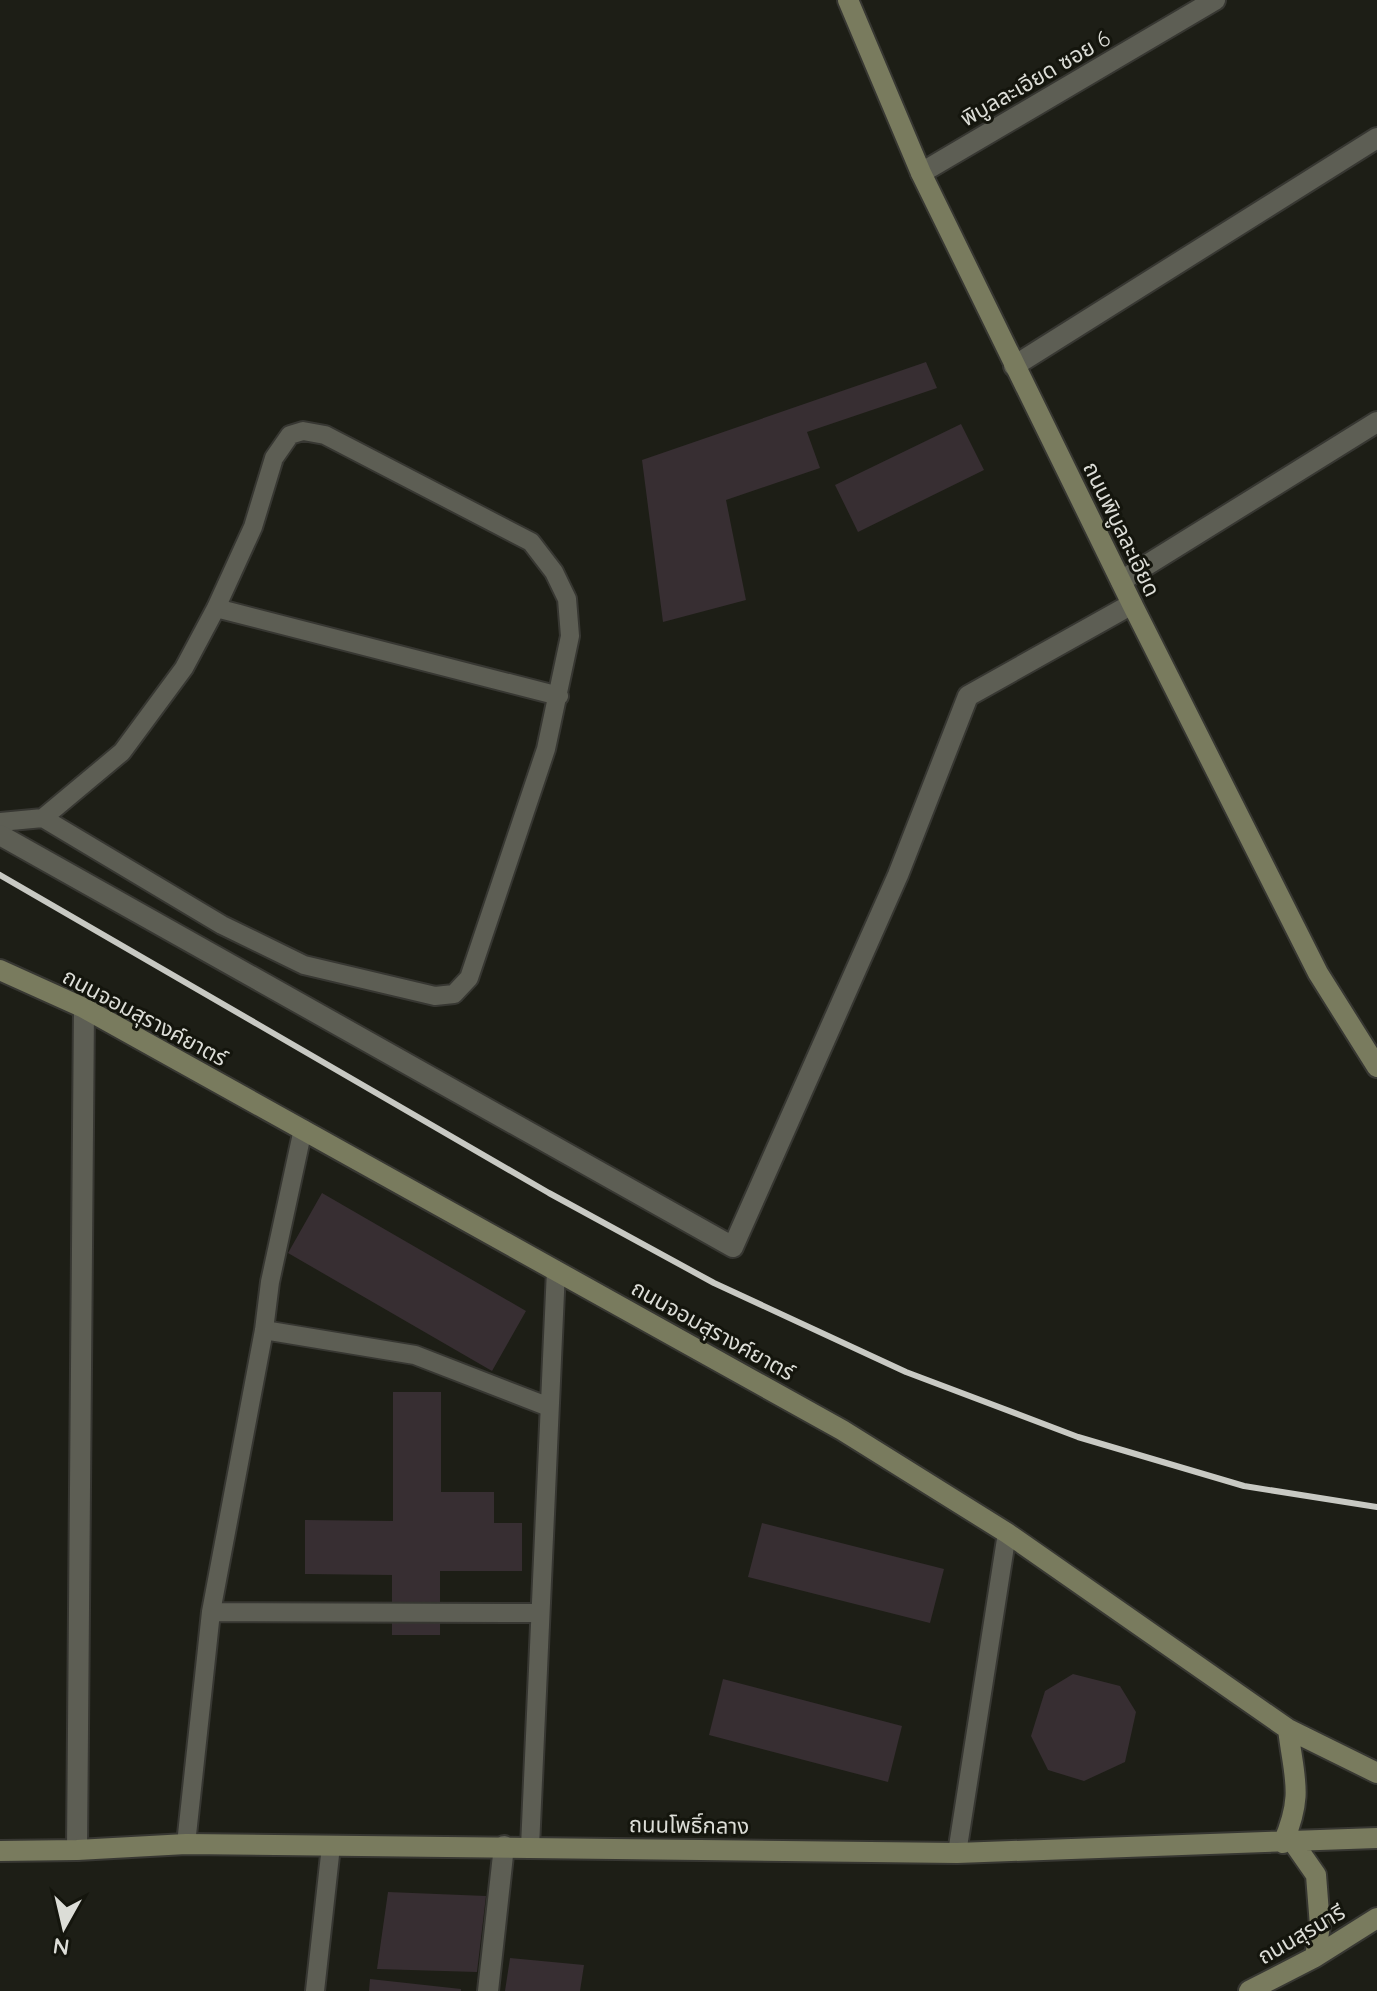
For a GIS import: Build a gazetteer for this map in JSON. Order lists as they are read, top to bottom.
{
  "streets": {
    "main road": [
      "ถนนพิบูลละเอียด",
      "ถนนจอมสุรางค์ยาตร์",
      "ถนนโพธิ์กลาง",
      "ถนนสุรนารี"
    ],
    "street": ["พิบูลละเอียด ซอย 6"]
  },
  "crossings": [
    ["พิบูลละเอียด ซอย 6", "ถนนพิบูลละเอียด"]
  ],
  "north": "bottom"
}
